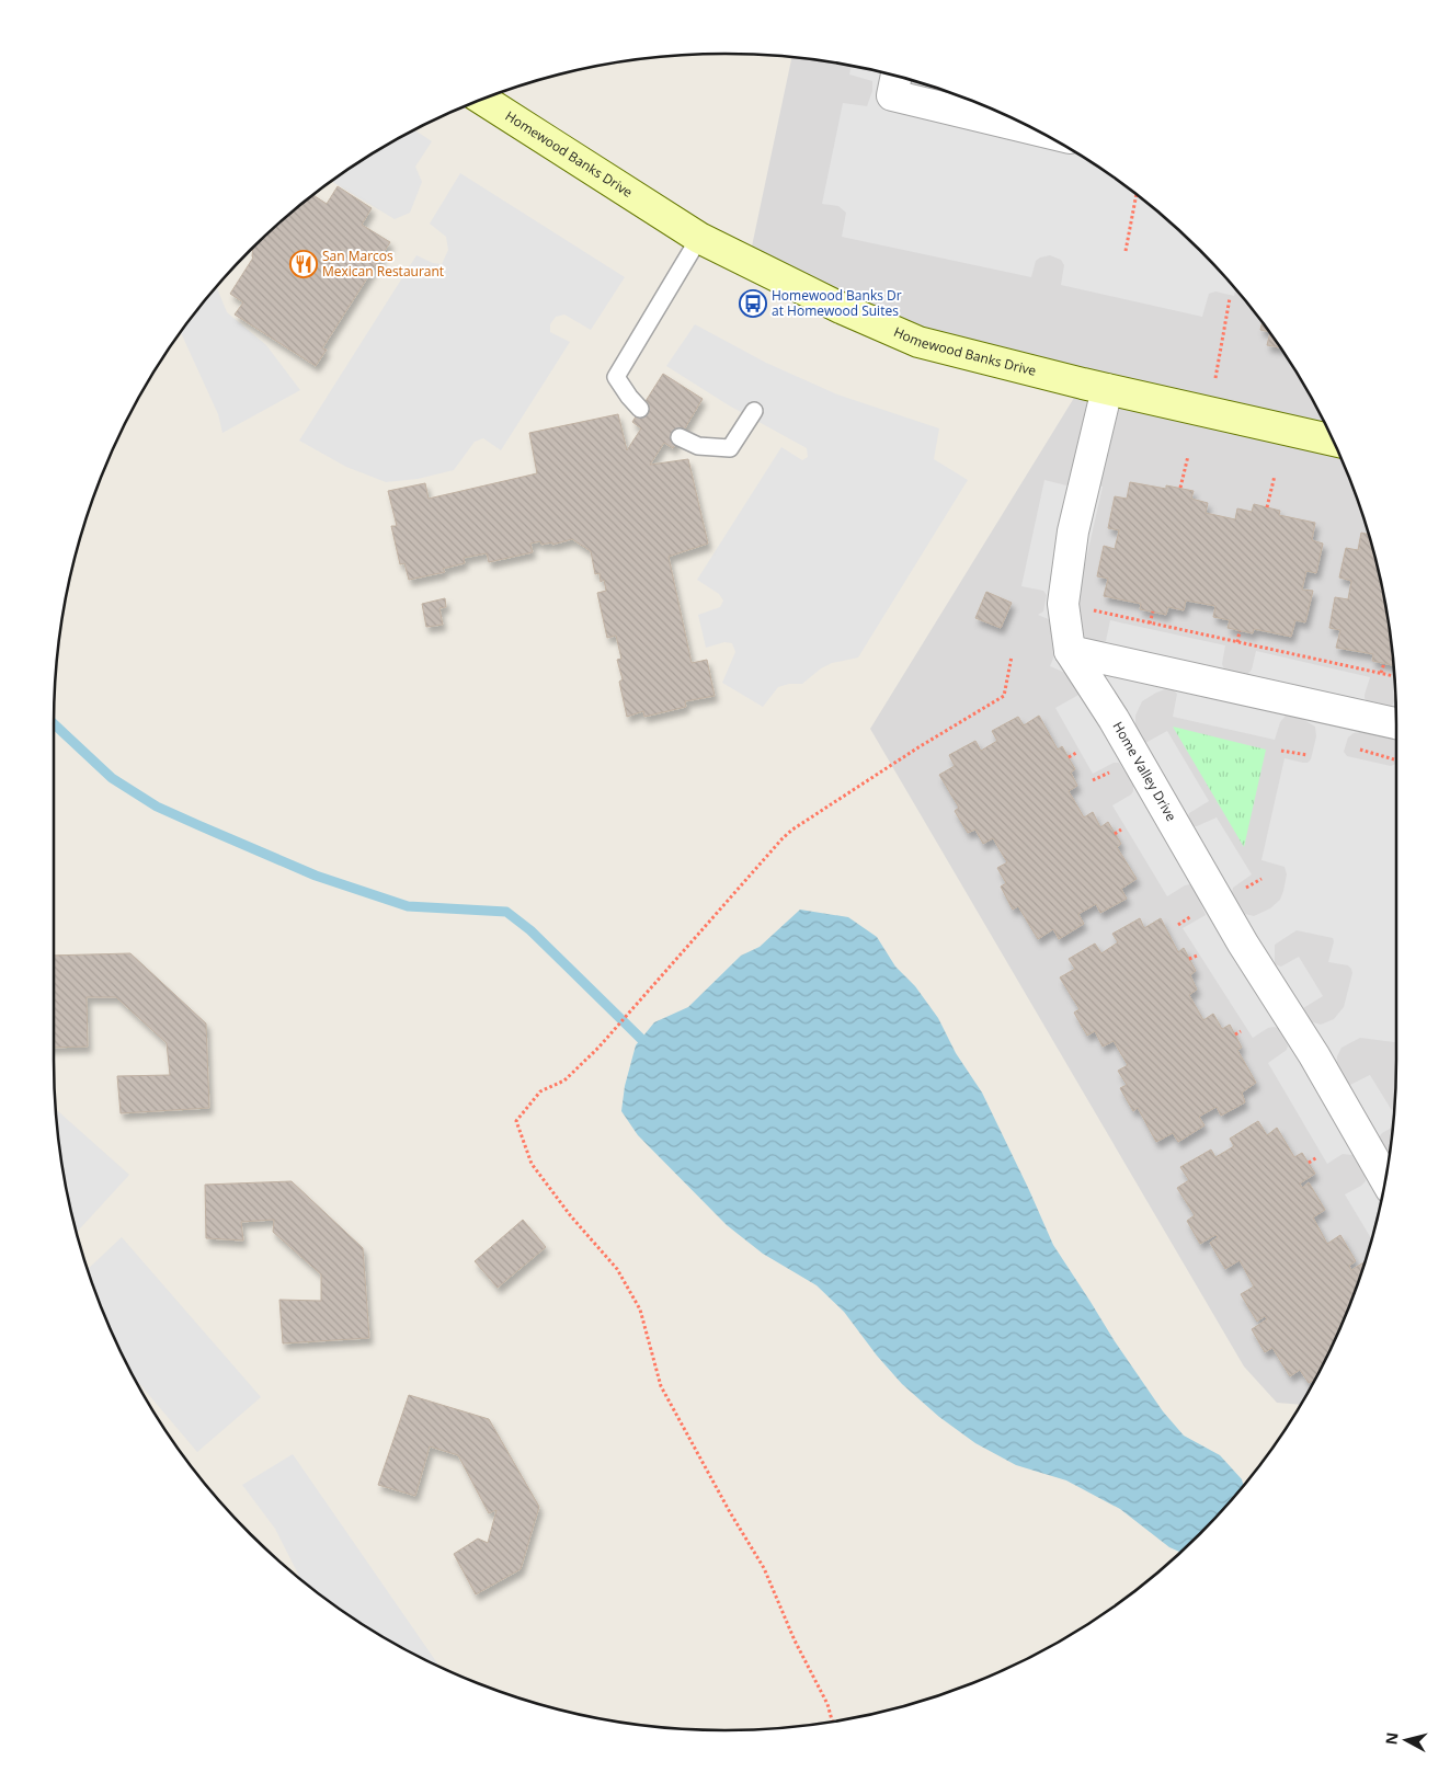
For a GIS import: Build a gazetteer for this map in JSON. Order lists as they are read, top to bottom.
{
  "streets": {
    "street": ["Homewood Banks Drive", "Home Valley Drive"]
  },
  "places": {
    "restaurant": ["San Marcos Mexican Restaurant"],
    "bus stop": ["Homewood Banks Dr at Homewood Suites"]
  },
  "north": "left"
}
